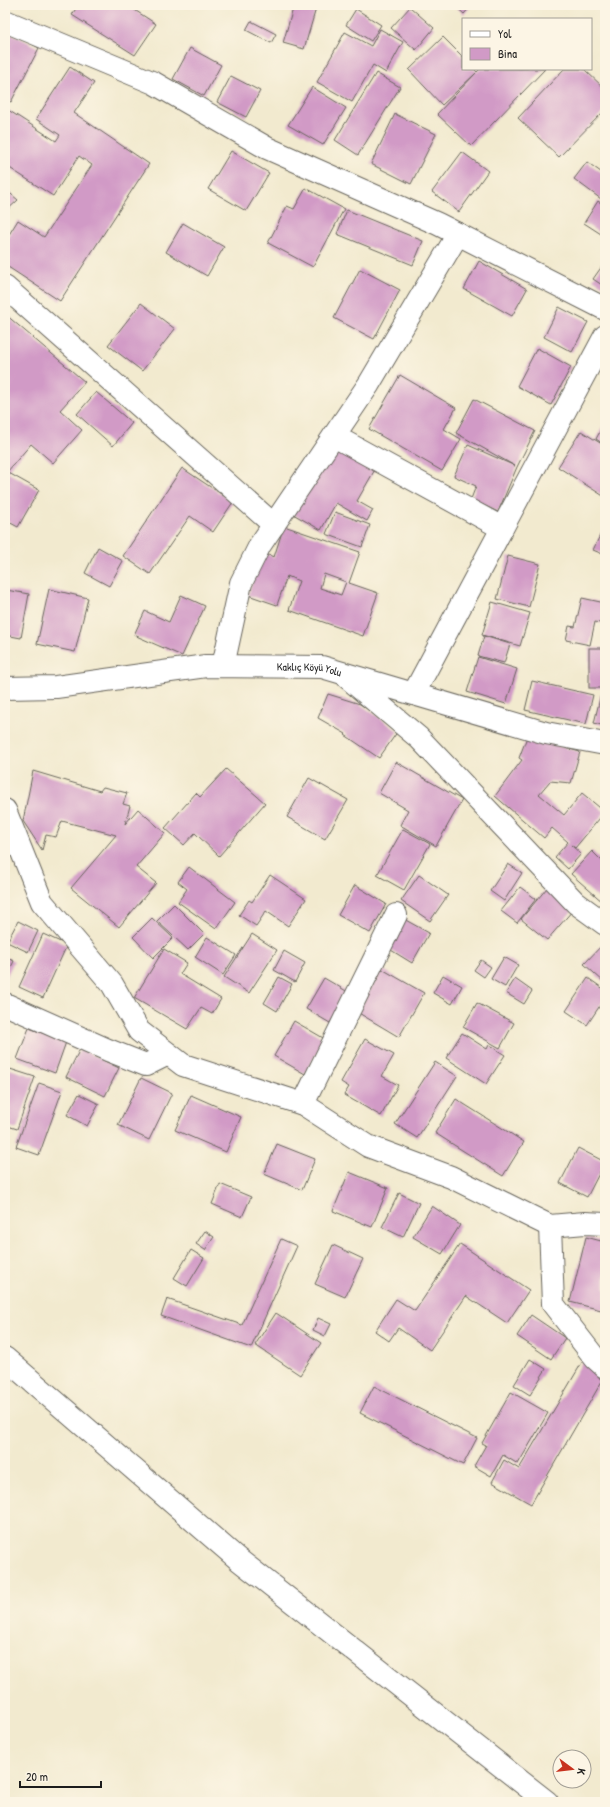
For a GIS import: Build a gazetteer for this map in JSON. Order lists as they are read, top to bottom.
{
  "streets": {
    "street": ["Kaklıç Köyü Yolu"]
  },
  "legend": ["Yol", "Bina"],
  "scale_bar": "20 m",
  "north": "right"
}
